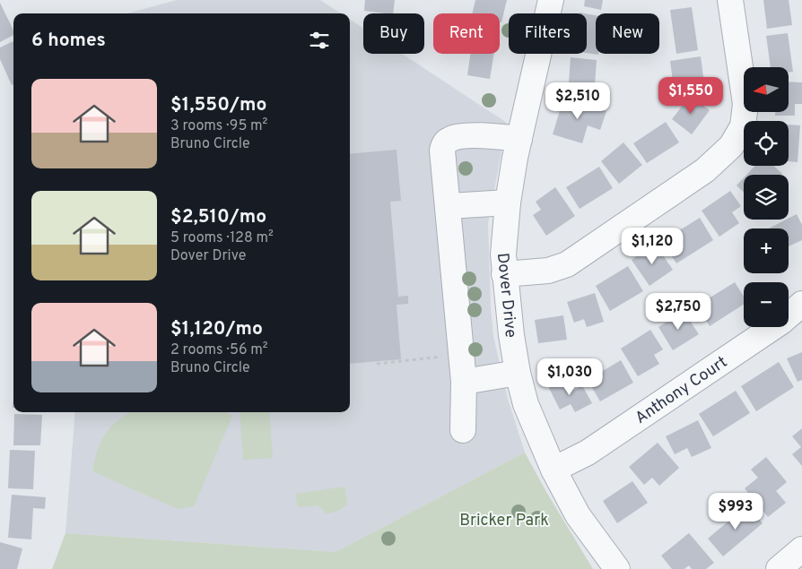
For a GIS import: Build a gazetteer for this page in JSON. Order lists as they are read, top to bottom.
{
  "streets": {
    "street": ["Dover Drive", "Anthony Court"]
  },
  "crossings": [
    ["Dover Drive", "Anthony Court"]
  ],
  "parks": ["Bricker Park"],
  "north": "left",
  "page": {
    "chip": [
      "Buy",
      "Rent",
      "Filters",
      "New"
    ],
    "heading": "6 homes",
    "map_buttons": ["+", "−"],
    "list": [
      {
        "name": "$1,550/mo",
        "note": "3 rooms · 95 m² · Bruno Circle"
      },
      {
        "name": "$2,510/mo",
        "note": "5 rooms · 128 m² · Dover Drive"
      },
      {
        "name": "$1,120/mo",
        "note": "2 rooms · 56 m² · Bruno Circle"
      }
    ],
    "price": [
      "$1,550",
      "$2,510",
      "$1,120",
      "$2,750",
      "$1,030",
      "$993"
    ]
  }
}
